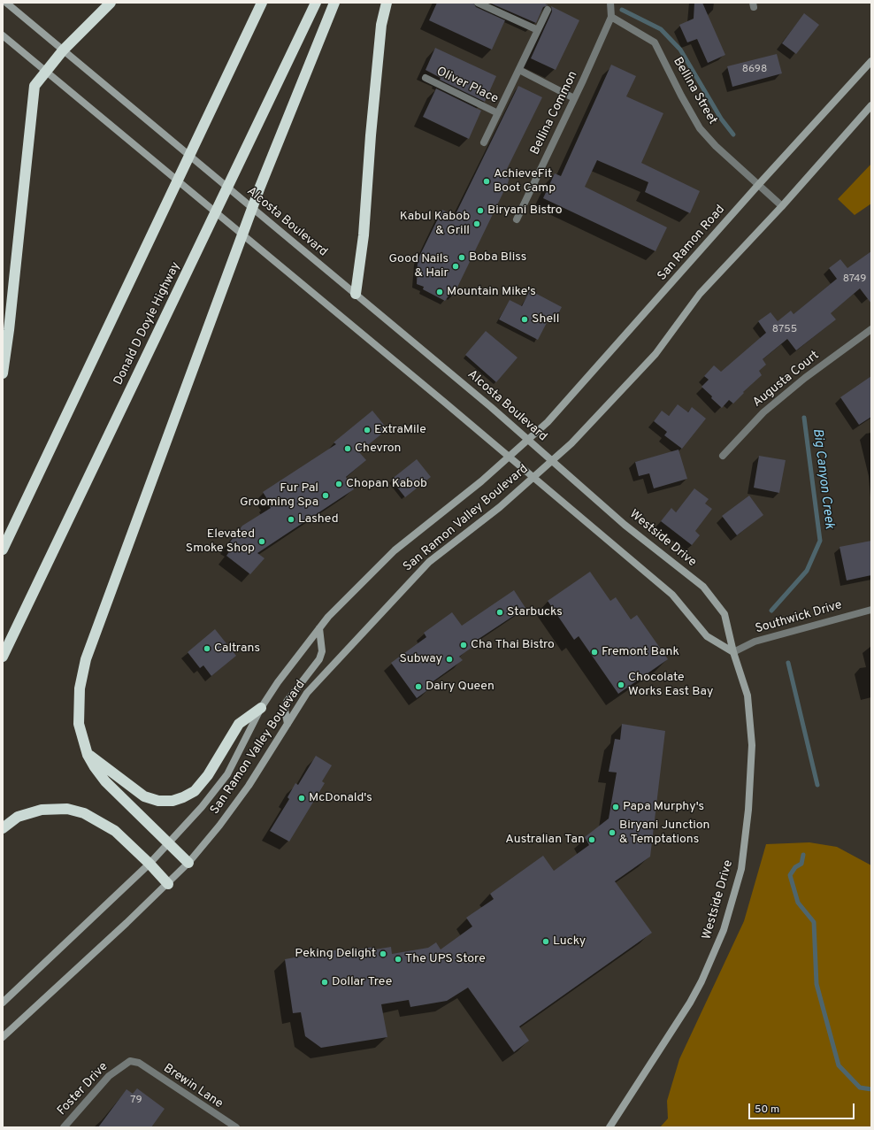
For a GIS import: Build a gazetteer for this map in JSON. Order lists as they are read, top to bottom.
{
  "streets": {
    "highway": ["Donald D Doyle Highway"],
    "main road": [
      "Alcosta Boulevard",
      "San Ramon Road",
      "San Ramon Valley Boulevard",
      "Westside Drive"
    ],
    "street": [
      "Oliver Place",
      "Bellina Street",
      "Bellina Common",
      "Augusta Court",
      "Southwick Drive",
      "Brewin Lane",
      "Foster Drive"
    ]
  },
  "crossings": [
    ["Bellina Street", "Bellina Common"],
    ["Bellina Street", "San Ramon Road"],
    ["Alcosta Boulevard", "San Ramon Road"],
    ["Alcosta Boulevard", "San Ramon Valley Boulevard"],
    ["Alcosta Boulevard", "Westside Drive"],
    ["San Ramon Road", "San Ramon Valley Boulevard"],
    ["San Ramon Valley Boulevard", "Westside Drive"],
    ["Westside Drive", "Southwick Drive"],
    ["Brewin Lane", "Foster Drive"]
  ],
  "water": ["Big Canyon Creek"],
  "places": [
    "AchieveFit Boot Camp",
    "Biryani Bistro",
    "Kabul Kabob & Grill",
    "Boba Bliss",
    "Good Nails & Hair",
    "Mountain Mike's",
    "Shell",
    "ExtraMile",
    "Chevron",
    "Chopan Kabob",
    "Fur Pal Grooming Spa",
    "Lashed",
    "Elevated Smoke Shop",
    "Starbucks",
    "Cha Thai Bistro",
    "Caltrans",
    "Fremont Bank",
    "Subway",
    "Chocolate Works East Bay",
    "Dairy Queen",
    "McDonald's",
    "Papa Murphy's",
    "Biryani Junction & Temptations",
    "Australian Tan",
    "Lucky",
    "Peking Delight",
    "The UPS Store",
    "Dollar Tree"
  ],
  "house_numbers": [
    "8698",
    "8749",
    "8755",
    "79"
  ],
  "scale_bar": "50 m"
}
